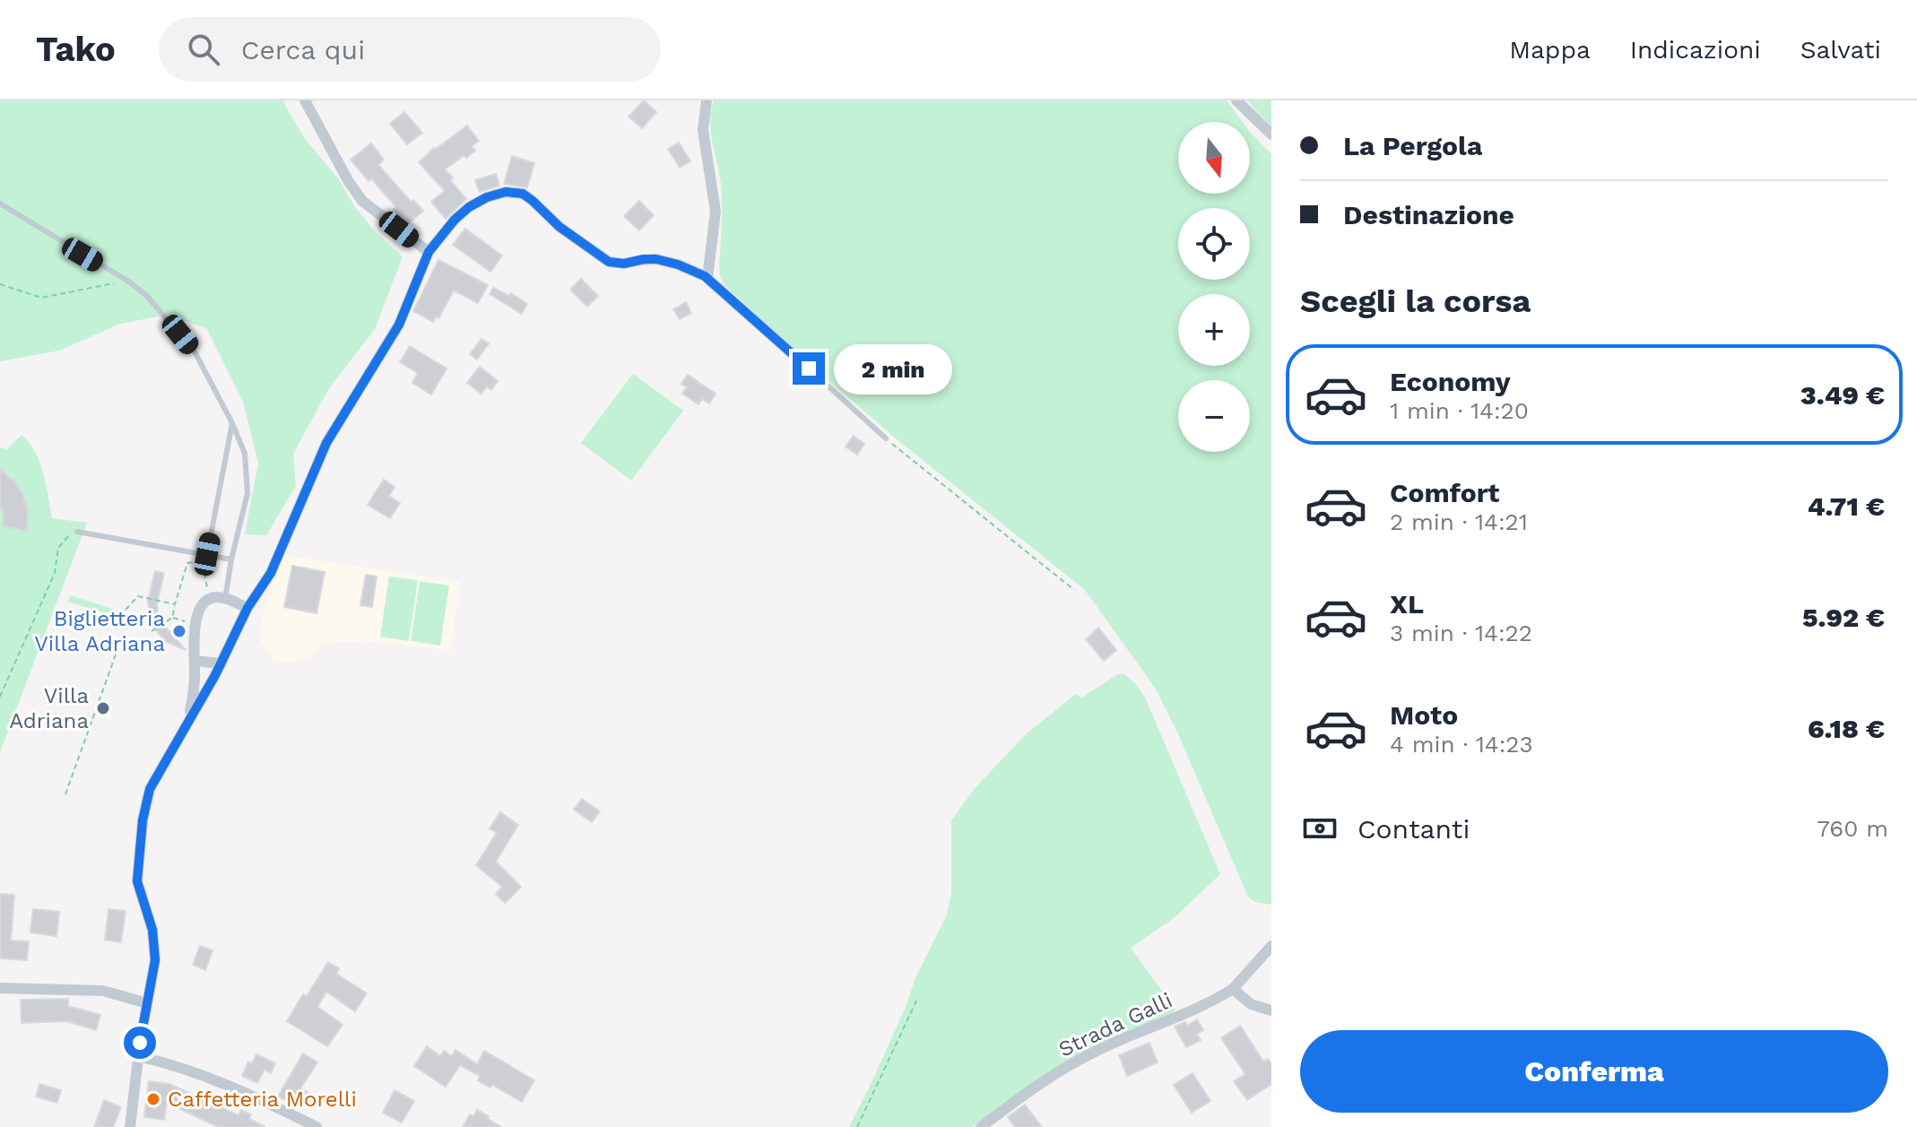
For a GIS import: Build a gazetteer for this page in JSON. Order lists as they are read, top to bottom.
{
  "streets": {
    "street": ["Strada Galli"]
  },
  "places": ["Biglietteria Villa Adriana", "Villa Adriana", "Caffetteria Morelli"],
  "north": "bottom",
  "page": {
    "header": "Tako",
    "search": "Cerca qui",
    "nav": ["Mappa", "Indicazioni", "Salvati"],
    "banner": ["La Pergola", "Destinazione"],
    "map_buttons": ["+", "−"],
    "heading": "Scegli la corsa",
    "bubble": "2 min",
    "list": [
      {
        "name": "Economy",
        "note": "1 min · 14:20",
        "value": "3.49 €"
      },
      {
        "name": "Comfort",
        "note": "2 min · 14:21",
        "value": "4.71 €"
      },
      {
        "name": "XL",
        "note": "3 min · 14:22",
        "value": "5.92 €"
      },
      {
        "name": "Moto",
        "note": "4 min · 14:23",
        "value": "6.18 €"
      }
    ],
    "pay": ["Contanti", "760 m"],
    "buttons": "Conferma"
  }
}
